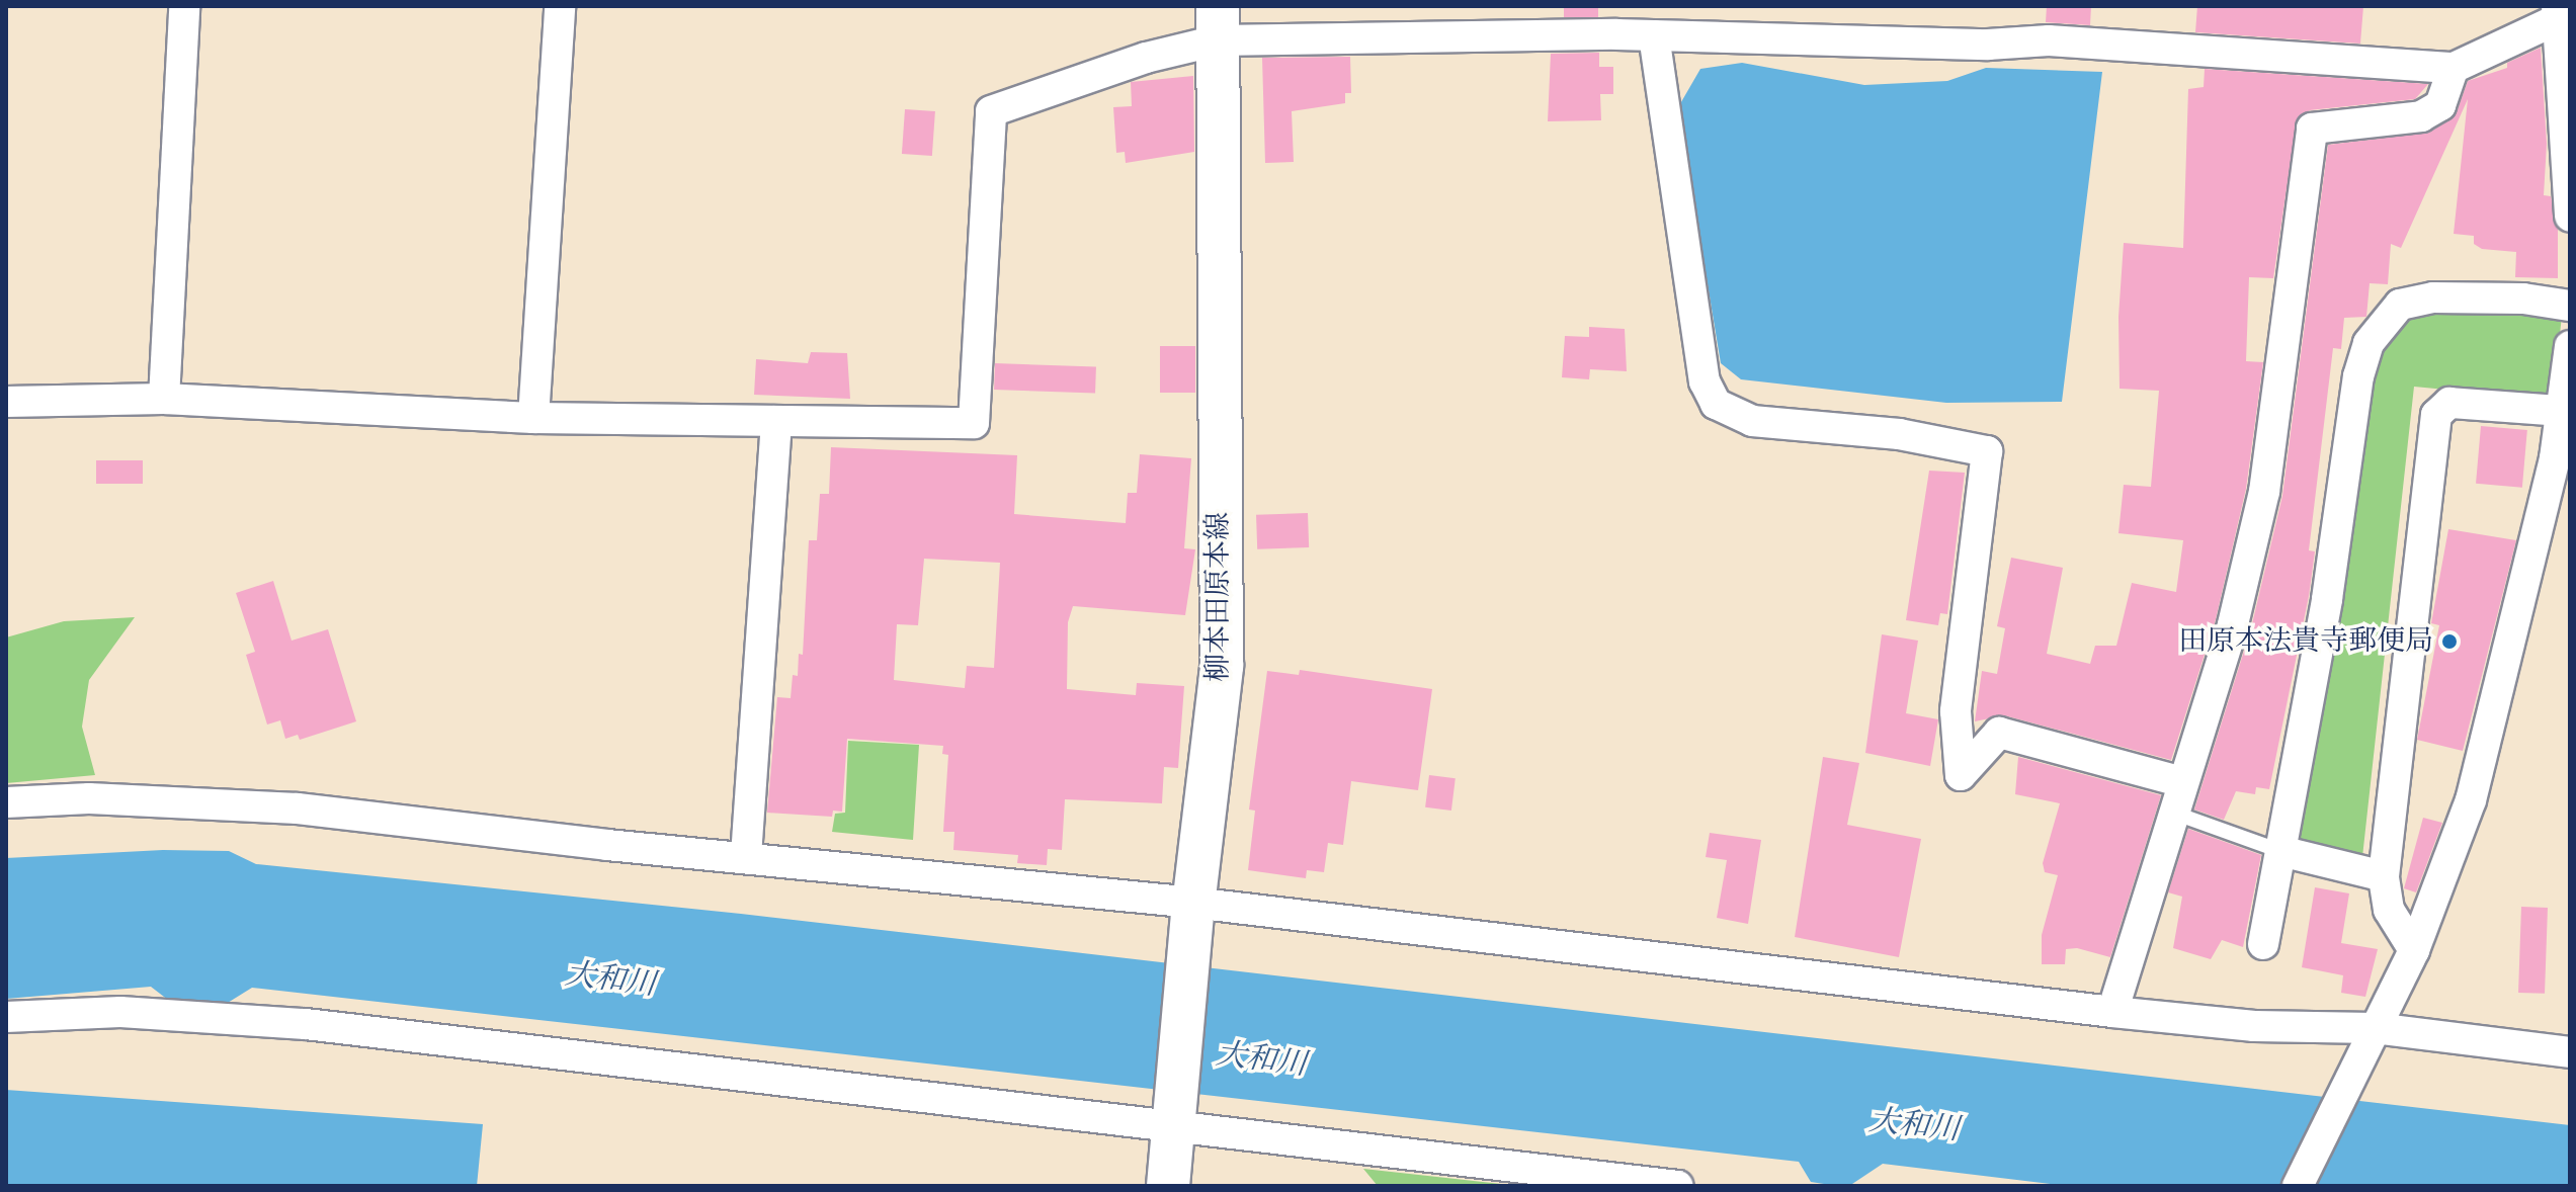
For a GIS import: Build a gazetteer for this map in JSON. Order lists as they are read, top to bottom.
{
  "streets": {
    "main road": ["柳本田原本線"]
  },
  "water": ["大和川"],
  "places": ["田原本法貴寺郵便局"]
}
